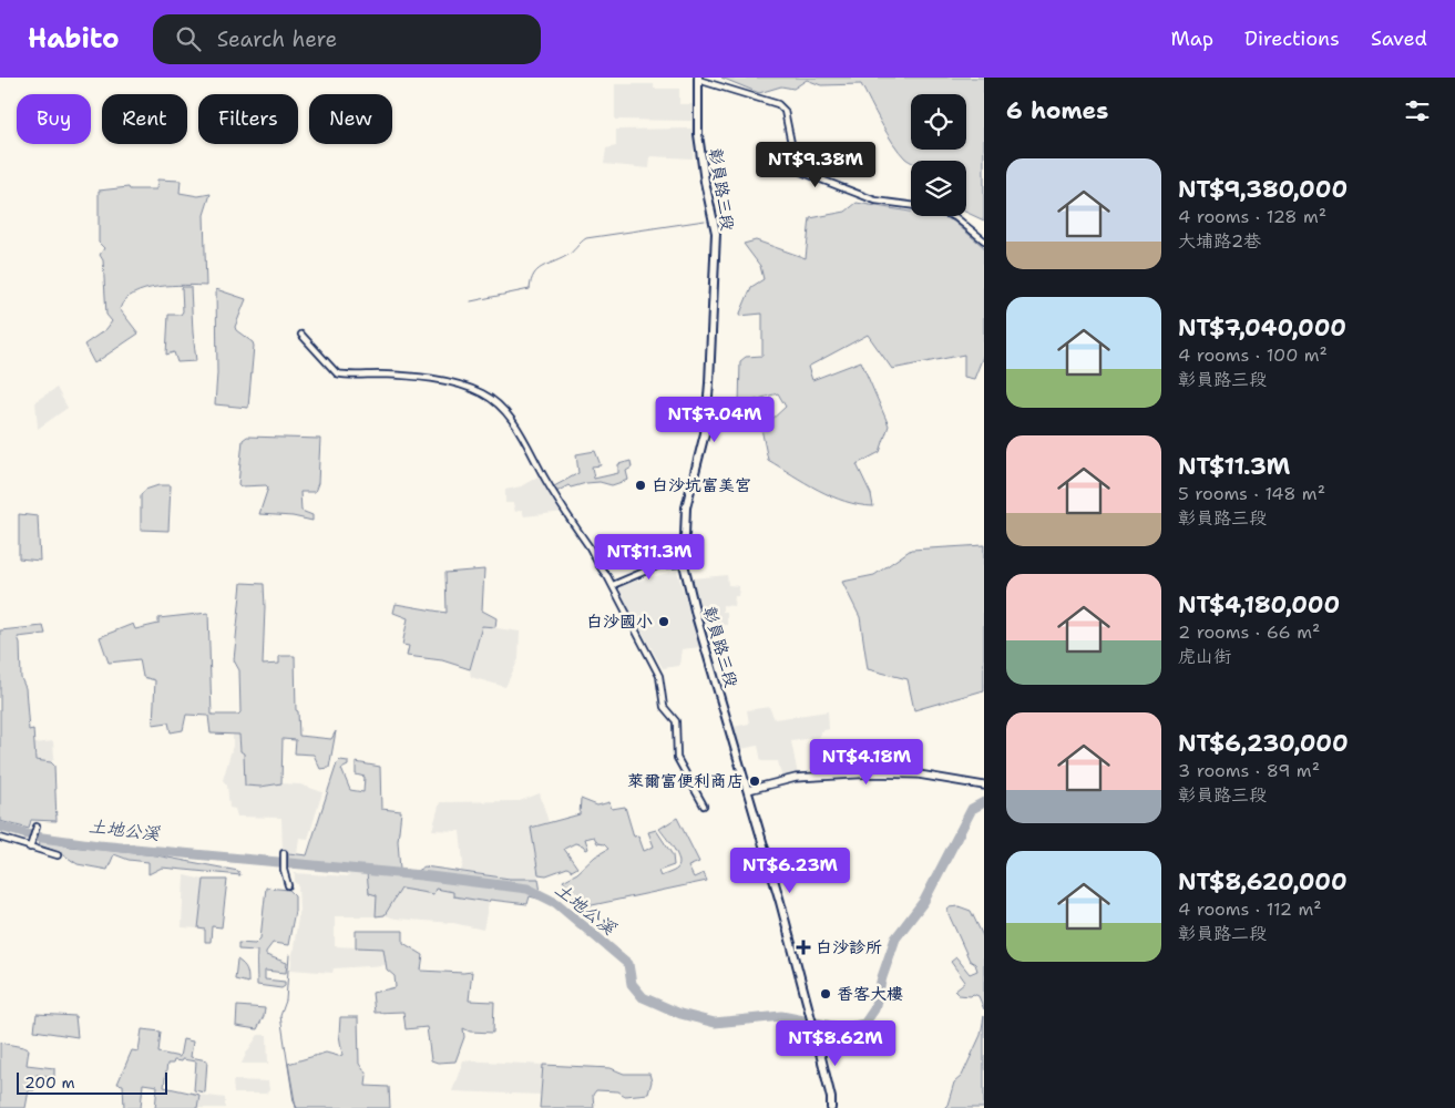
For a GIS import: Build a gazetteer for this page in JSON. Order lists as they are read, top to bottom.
{
  "streets": {
    "main road": ["彰員路三段"]
  },
  "water": ["土地公溪"],
  "places": {
    "other": [
      "白沙坑富美宮",
      "白沙國小",
      "萊爾富便利商店",
      "香客大樓"
    ],
    "health": ["白沙診所"]
  },
  "scale_bar": "200 m",
  "page": {
    "header": "Habito",
    "search": "Search here",
    "nav": ["Map", "Directions", "Saved"],
    "heading": "6 homes",
    "chip": [
      "Buy",
      "Rent",
      "Filters",
      "New"
    ],
    "price": [
      "NT$9.38M",
      "NT$7.04M",
      "NT$11.3M",
      "NT$4.18M",
      "NT$6.23M",
      "NT$8.62M"
    ],
    "list": [
      {
        "name": "NT$9,380,000",
        "note": "4 rooms · 128 m² · 大埔路2巷"
      },
      {
        "name": "NT$7,040,000",
        "note": "4 rooms · 100 m² · 彰員路三段"
      },
      {
        "name": "NT$11.3M",
        "note": "5 rooms · 148 m² · 彰員路三段"
      },
      {
        "name": "NT$4,180,000",
        "note": "2 rooms · 66 m² · 虎山街"
      },
      {
        "name": "NT$6,230,000",
        "note": "3 rooms · 89 m² · 彰員路三段"
      },
      {
        "name": "NT$8,620,000",
        "note": "4 rooms · 112 m² · 彰員路二段"
      }
    ],
    "scale": "200 m"
  }
}
